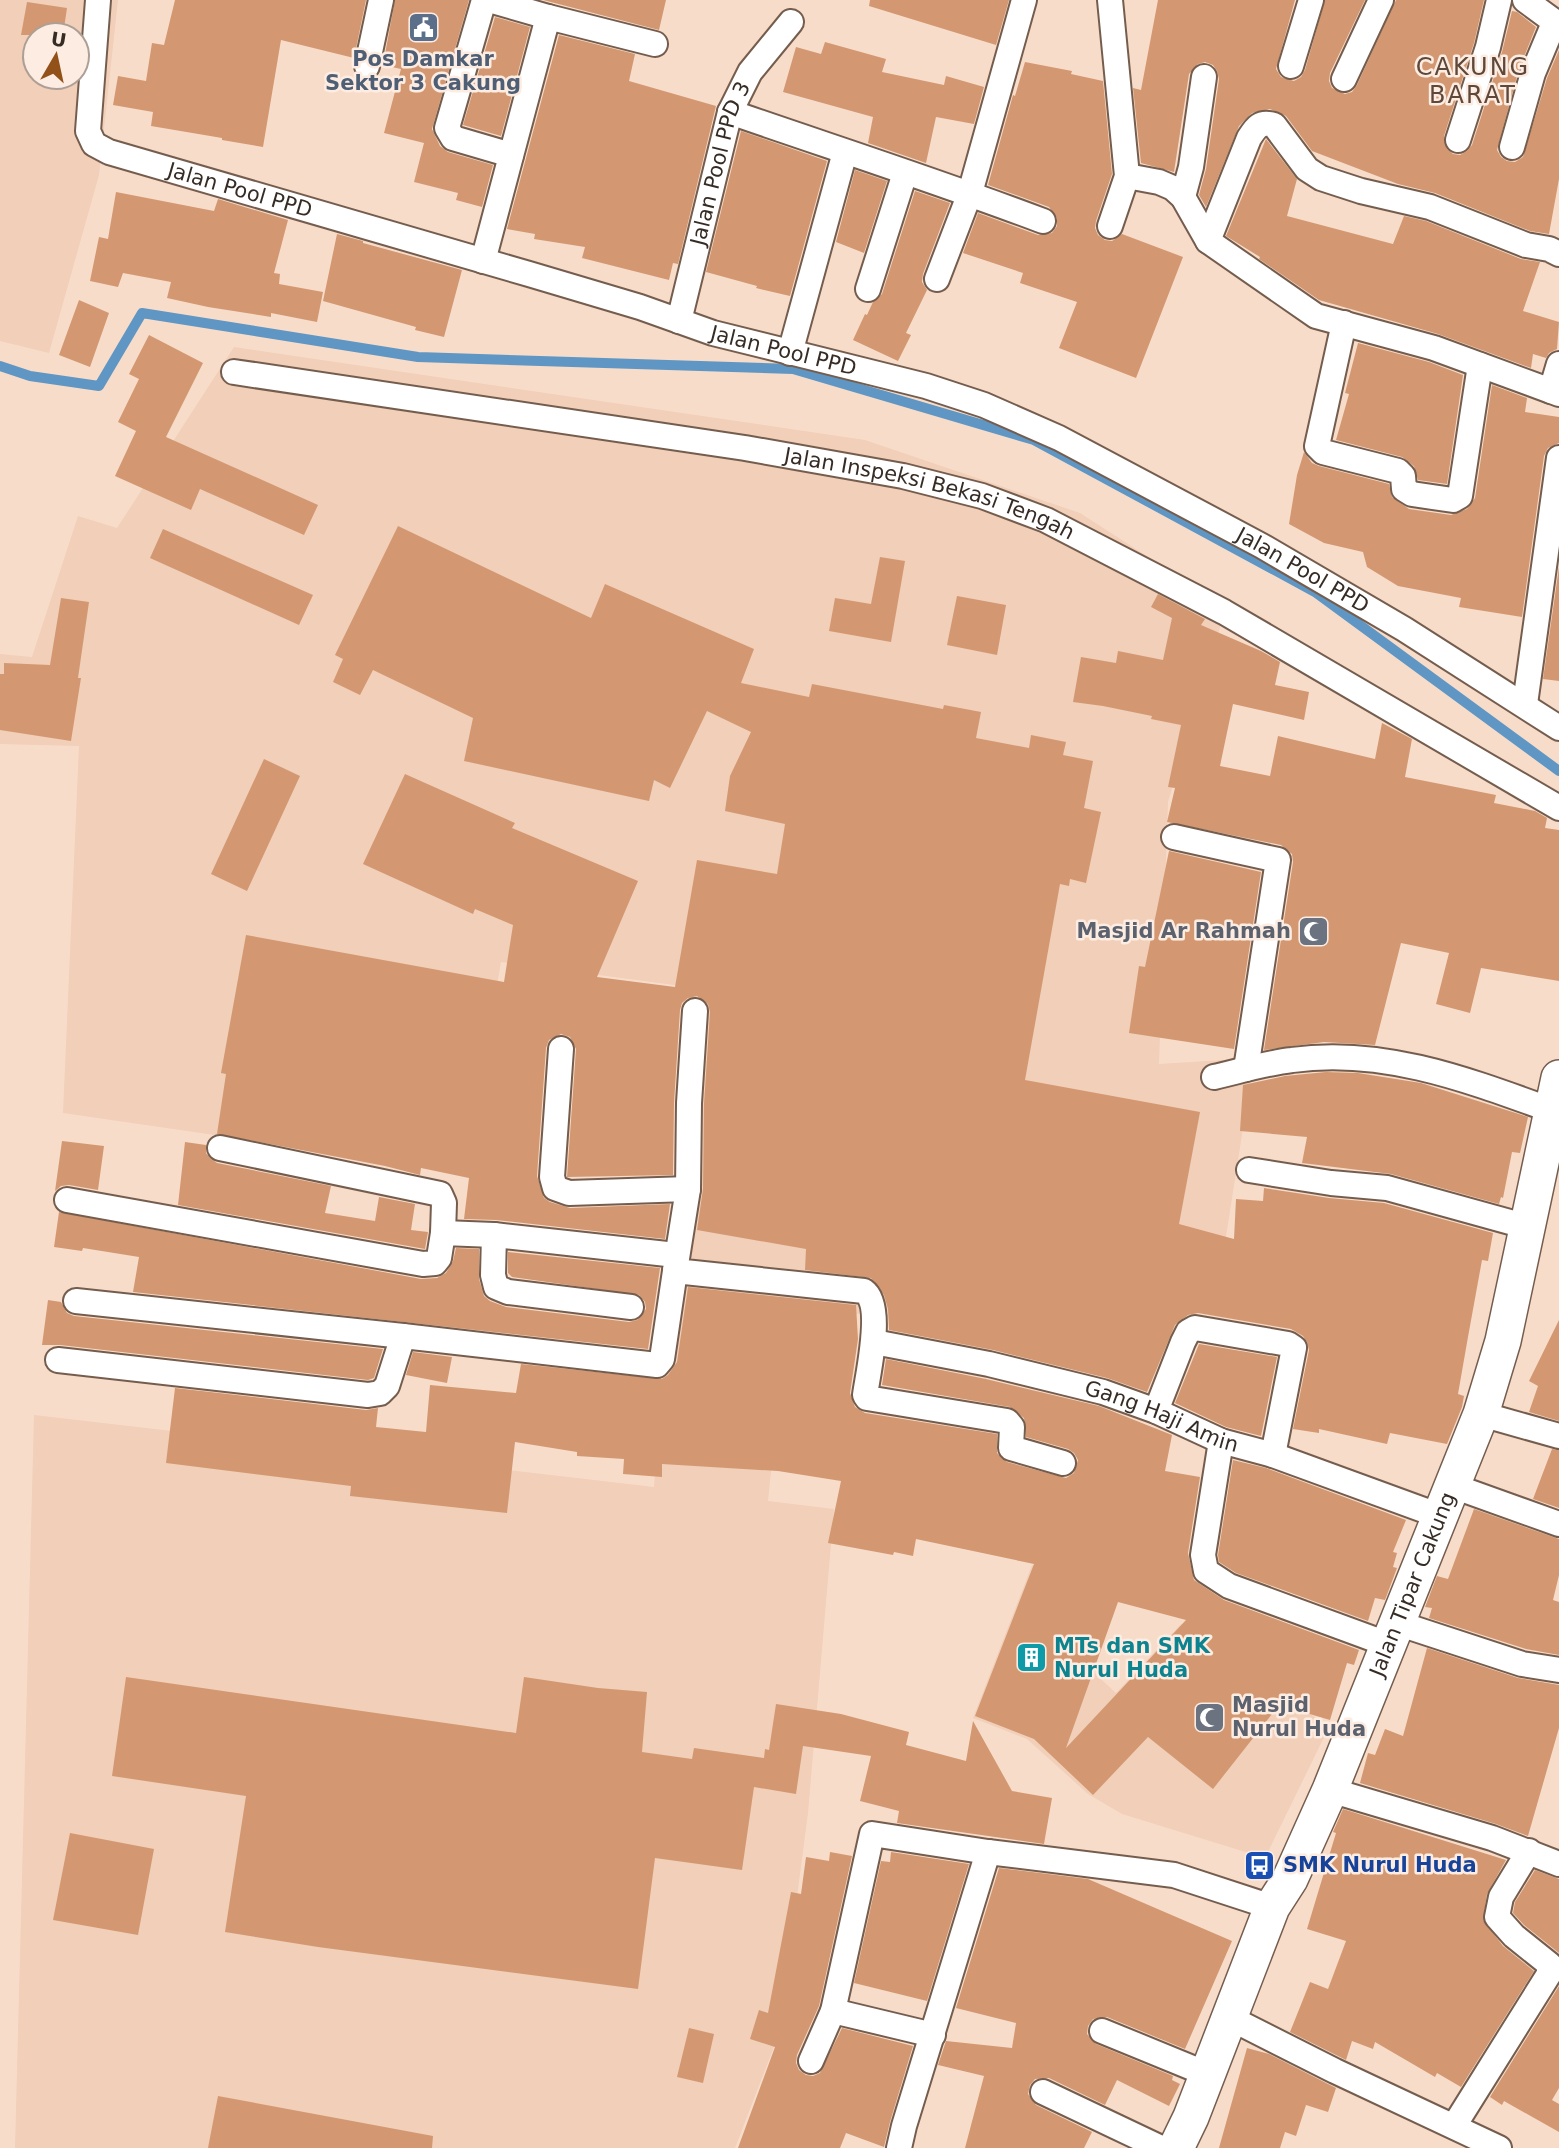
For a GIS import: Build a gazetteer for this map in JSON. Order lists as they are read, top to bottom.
{
  "streets": {
    "street": [
      "Jalan Pool PPD 3",
      "Jalan Pool PPD",
      "Jalan Inspeksi Bekasi Tengah",
      "Gang Haji Amin",
      "Jalan Tipar Cakung"
    ]
  },
  "crossings": [
    ["Jalan Pool PPD 3", "Jalan Pool PPD"],
    ["Gang Haji Amin", "Jalan Tipar Cakung"]
  ],
  "districts": ["CAKUNG BARAT"],
  "places": {
    "public building": ["Pos Damkar Sektor 3 Cakung"],
    "mosque": ["Masjid Ar Rahmah", "Masjid Nurul Huda"],
    "building": ["MTs dan SMK Nurul Huda"],
    "bus stop": ["SMK Nurul Huda"]
  },
  "north": "top"
}
